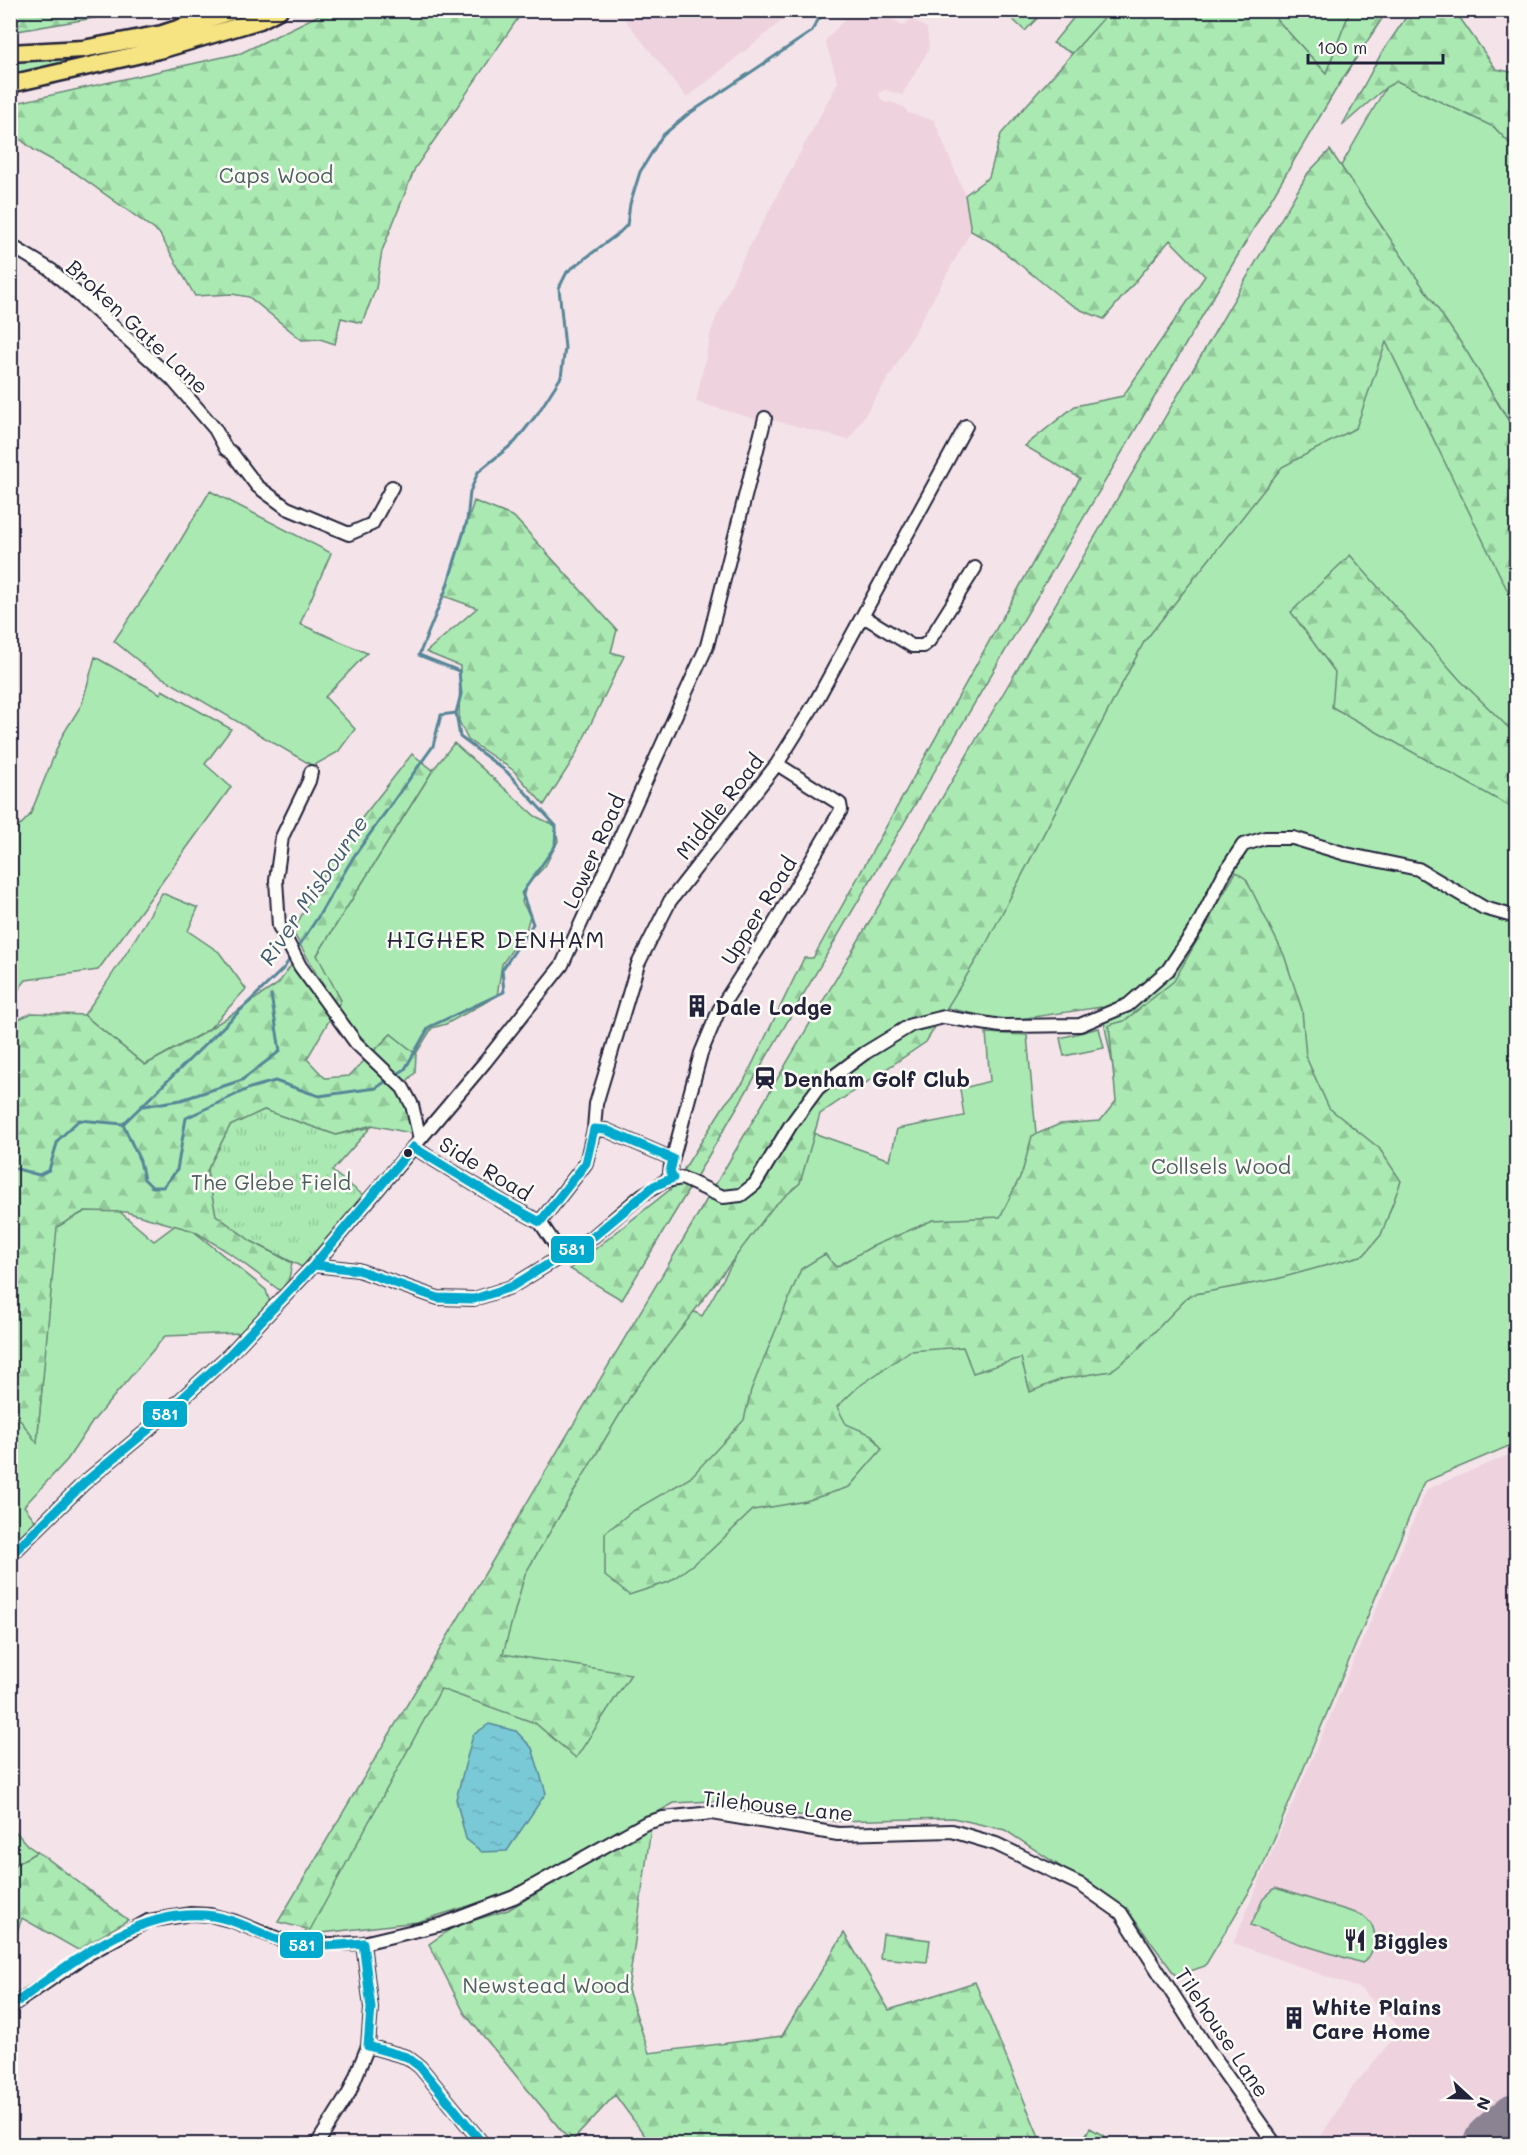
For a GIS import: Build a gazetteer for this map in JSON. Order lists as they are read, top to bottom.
{
  "streets": {
    "street": [
      "Broken Gate Lane",
      "Middle Road",
      "Lower Road",
      "Upper Road",
      "Side Road",
      "Tilehouse Lane"
    ]
  },
  "crossings": [
    ["Middle Road", "Upper Road"],
    ["Middle Road", "Side Road"],
    ["Lower Road", "Side Road"]
  ],
  "districts": ["HIGHER DENHAM"],
  "water": ["River Misbourne"],
  "parks": [
    "Caps Wood",
    "Collsels Wood",
    "The Glebe Field",
    "Newstead Wood"
  ],
  "places": {
    "building": ["Dale Lodge", "White Plains Care Home"],
    "station": ["Denham Golf Club"],
    "restaurant": ["Biggles"]
  },
  "lines": ["transit line 581"],
  "scale_bar": "100 m",
  "north": "right"
}
